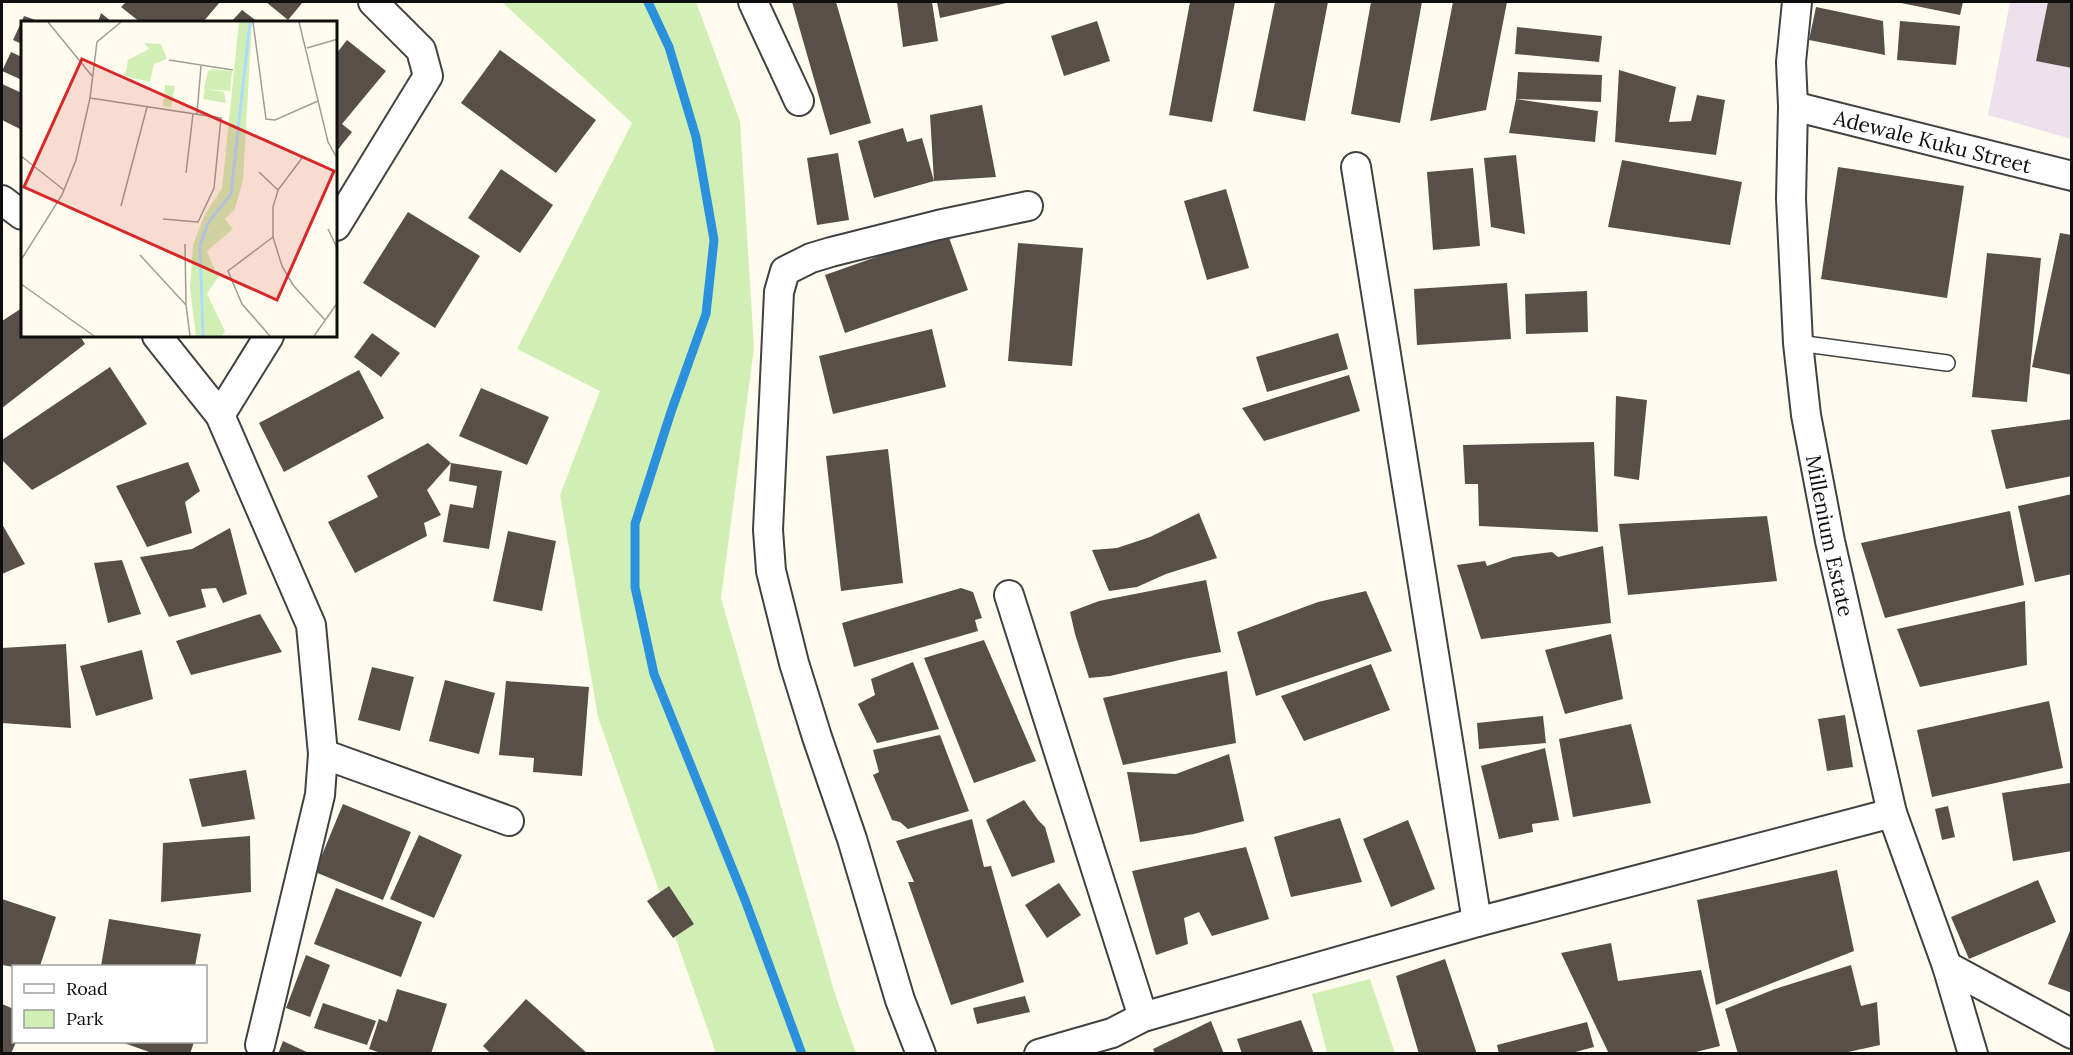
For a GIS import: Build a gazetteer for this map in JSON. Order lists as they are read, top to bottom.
{
  "streets": {
    "street": ["Adewale Kuku Street", "Millenium Estate"]
  },
  "crossings": [
    ["Adewale Kuku Street", "Millenium Estate"]
  ],
  "legend": ["Road", "Park"]
}
